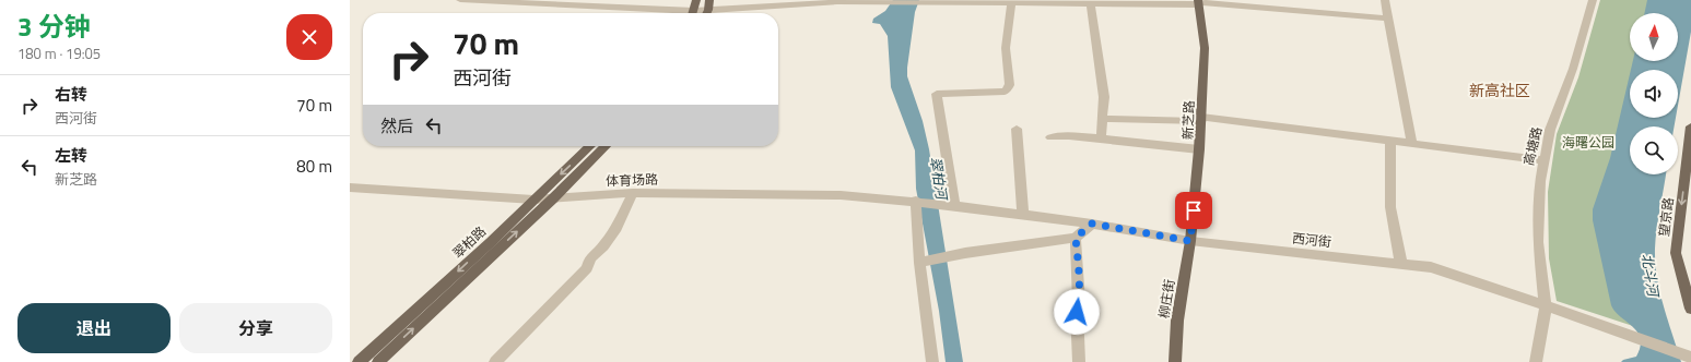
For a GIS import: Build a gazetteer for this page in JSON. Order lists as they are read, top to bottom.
{
  "streets": {
    "main road": [
      "新芝路",
      "望京路",
      "翠柏路",
      "柳庄街"
    ],
    "street": ["高塘路", "体育场路", "西河街"]
  },
  "crossings": [
    ["新芝路", "西河街"],
    ["新芝路", "柳庄街"],
    ["高塘路", "西河街"],
    ["体育场路", "西河街"],
    ["体育场路", "翠柏路"],
    ["西河街", "柳庄街"]
  ],
  "one_way": ["望京路"],
  "districts": ["新高社区"],
  "water": ["翠柏河", "北斗河"],
  "parks": ["海曙公园"],
  "north": "top",
  "page": {
    "heading": ["3 分钟", "180 m · 19:05"],
    "turn": ["70 m", "西河街"],
    "list": [
      {
        "name": "右转",
        "note": "西河街",
        "value": "70 m"
      },
      {
        "name": "左转",
        "note": "新芝路",
        "value": "80 m"
      }
    ],
    "then": "然后",
    "buttons": ["退出", "分享"]
  }
}
